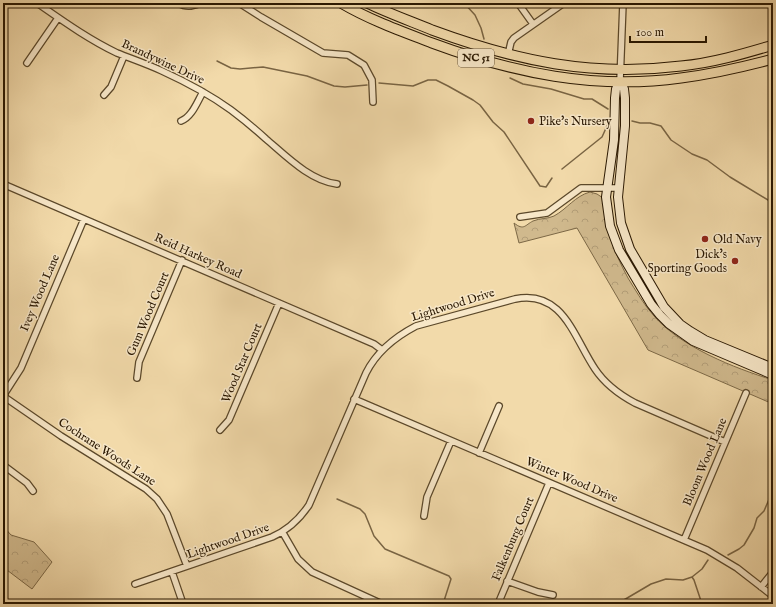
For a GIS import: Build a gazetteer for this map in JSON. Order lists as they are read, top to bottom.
{
  "streets": {
    "main road": ["NC 51"],
    "street": [
      "Brandywine Drive",
      "Reid Harkey Road",
      "Ivey Wood Lane",
      "Lightwood Drive",
      "Gum Wood Court",
      "Wood Star Court",
      "Cochrane Woods Lane",
      "Bloom Wood Lane",
      "Winter Wood Drive",
      "Falkenburg Court"
    ]
  },
  "crossings": [
    ["Reid Harkey Road", "Ivey Wood Lane"],
    ["Reid Harkey Road", "Lightwood Drive"],
    ["Reid Harkey Road", "Gum Wood Court"],
    ["Reid Harkey Road", "Wood Star Court"],
    ["Ivey Wood Lane", "Cochrane Woods Lane"],
    ["Lightwood Drive", "Cochrane Woods Lane"],
    ["Lightwood Drive", "Bloom Wood Lane"],
    ["Lightwood Drive", "Winter Wood Drive"],
    ["Bloom Wood Lane", "Winter Wood Drive"],
    ["Winter Wood Drive", "Falkenburg Court"]
  ],
  "places": ["Pike's Nursery", "Old Navy", "Dick's Sporting Goods"],
  "scale_bar": "100 m"
}
